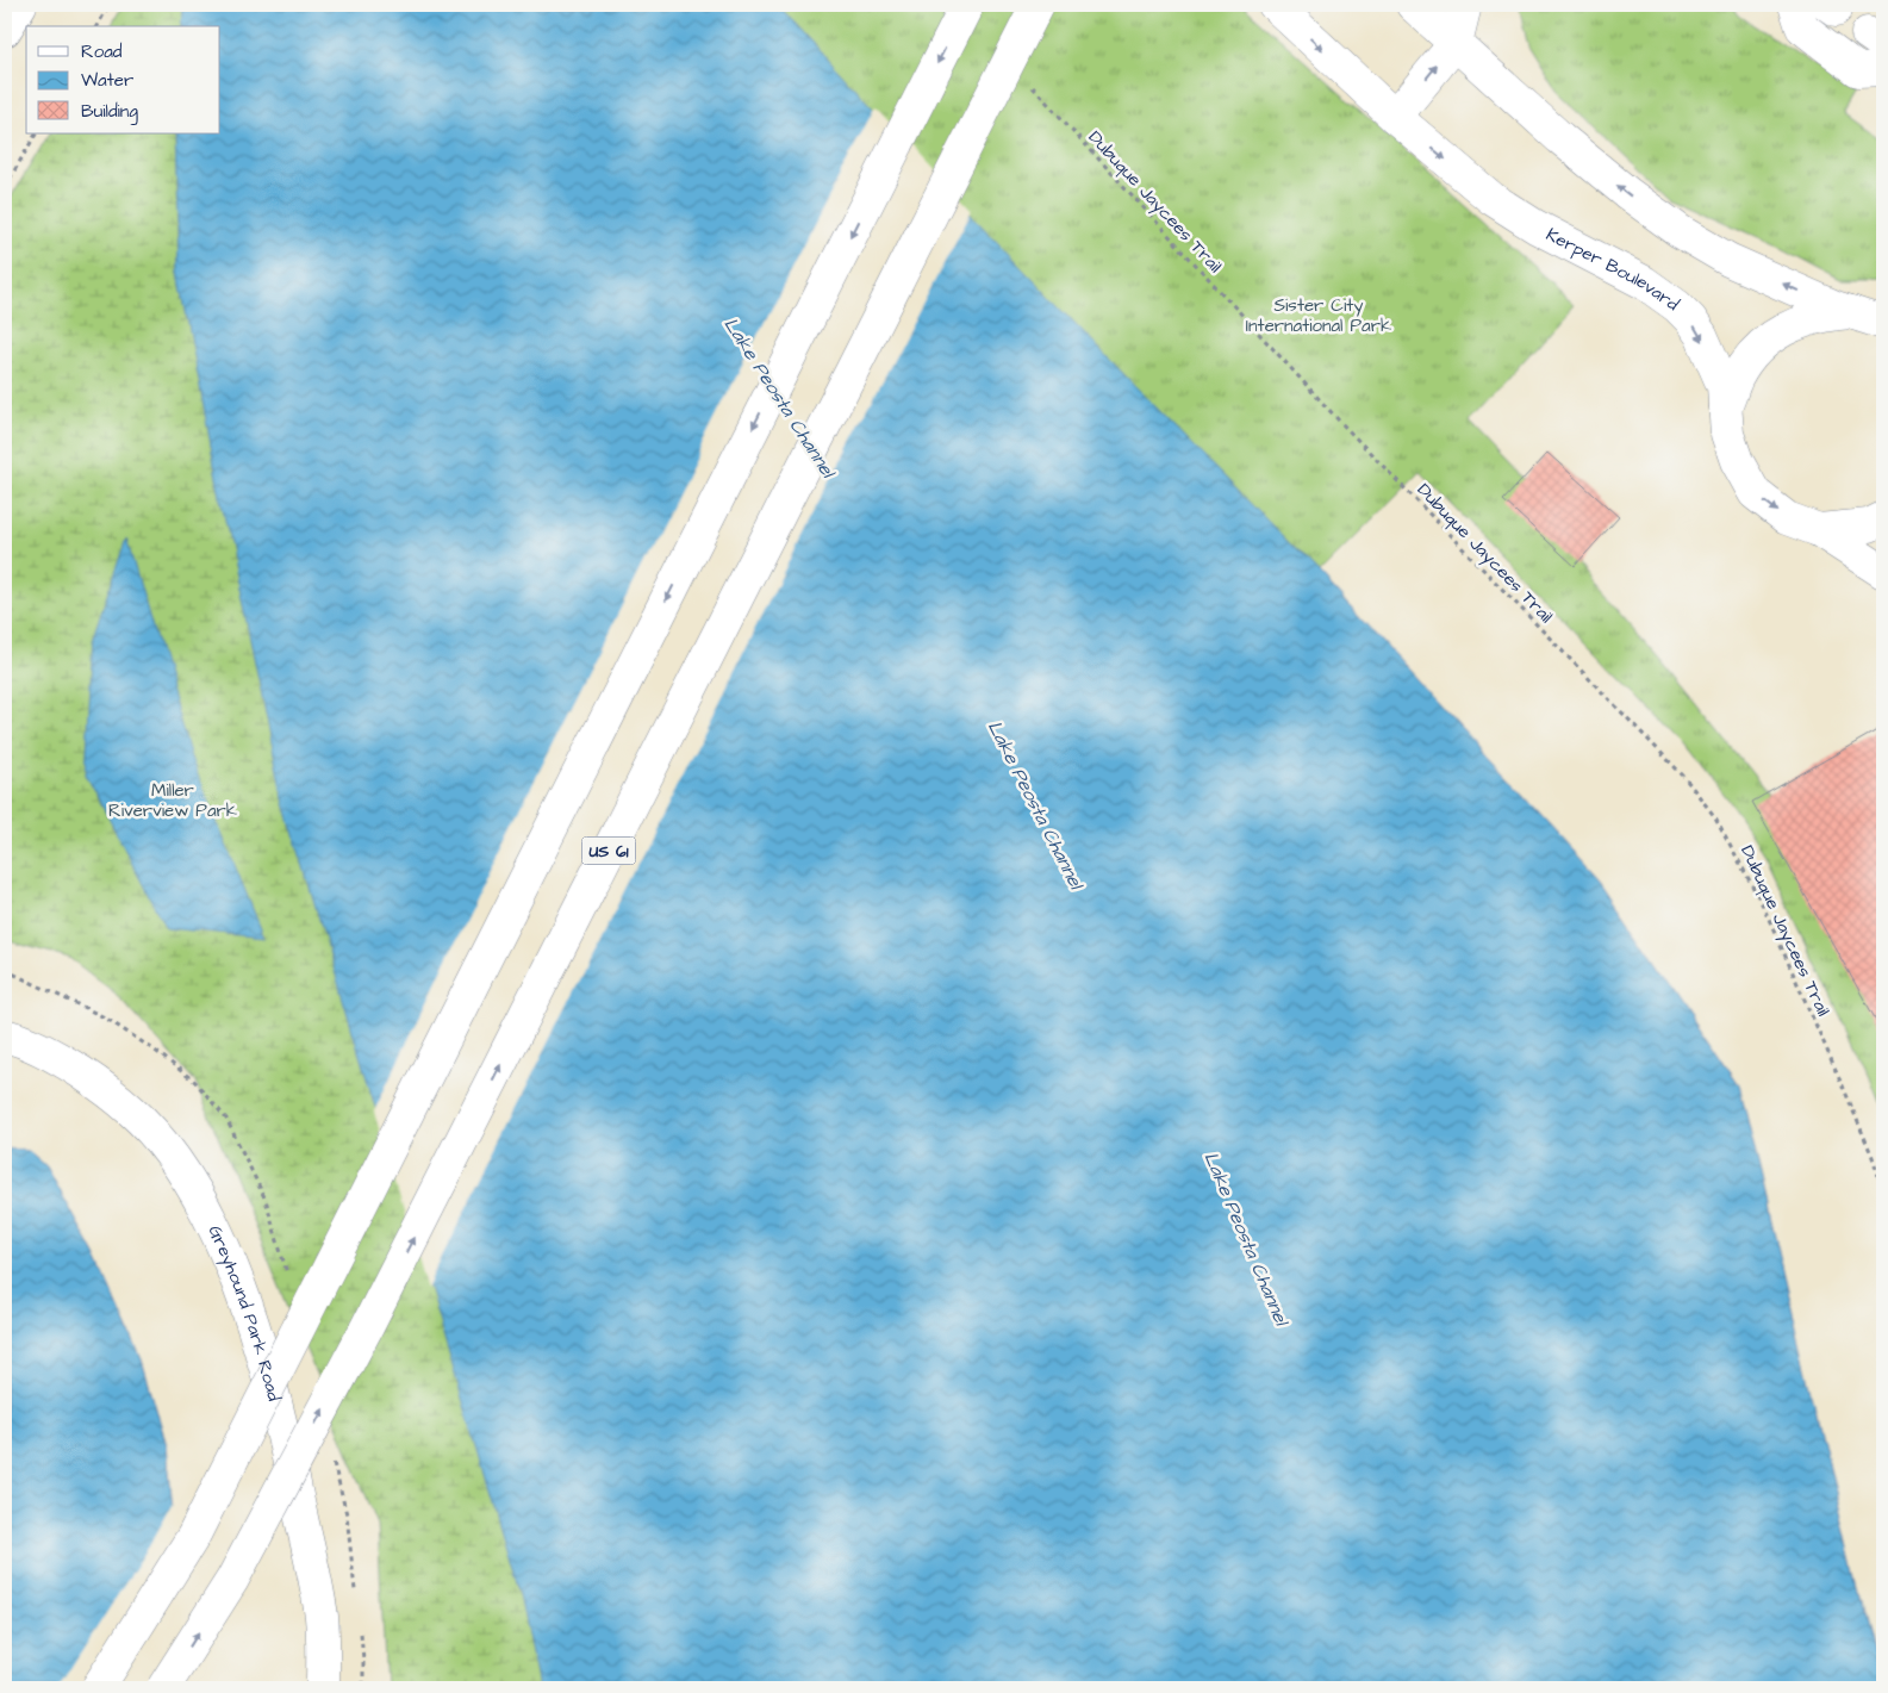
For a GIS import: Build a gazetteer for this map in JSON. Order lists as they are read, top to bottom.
{
  "streets": {
    "main road": ["Kerper Boulevard", "US 61", "Greyhound Park Road"],
    "path": ["Dubuque Jaycees Trail"]
  },
  "water": ["Lake Peosta Channel"],
  "parks": ["Sister City International Park", "Miller Riverview Park"],
  "legend": ["Road", "Water", "Building"]
}
